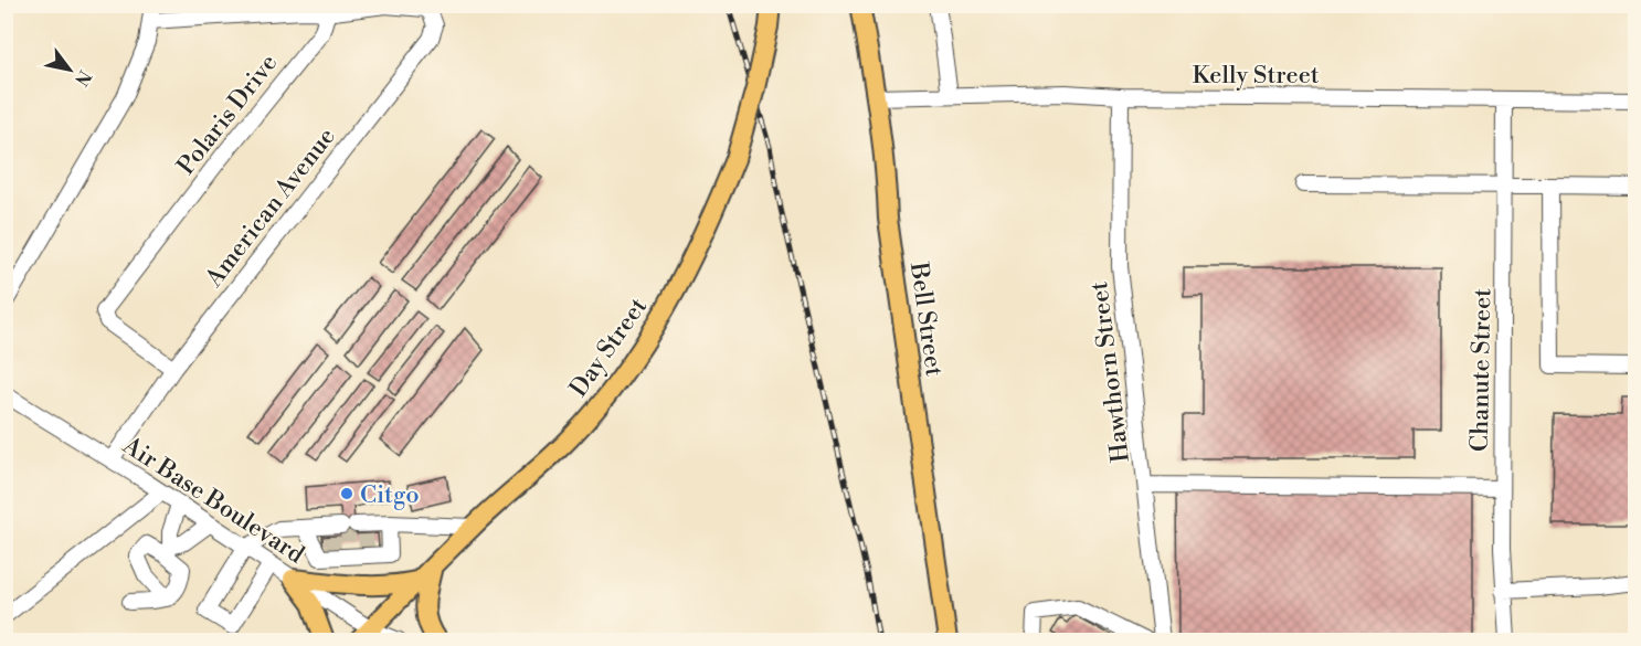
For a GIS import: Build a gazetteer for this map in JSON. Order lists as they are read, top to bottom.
{
  "streets": {
    "main road": ["Bell Street", "Day Street"],
    "street": [
      "Kelly Street",
      "Polaris Drive",
      "American Avenue",
      "Chanute Street",
      "Hawthorn Street",
      "Air Base Boulevard"
    ]
  },
  "crossings": [
    ["Kelly Street", "Bell Street"],
    ["Kelly Street", "Chanute Street"],
    ["Kelly Street", "Hawthorn Street"],
    ["Polaris Drive", "American Avenue"],
    ["American Avenue", "Air Base Boulevard"],
    ["Day Street", "Air Base Boulevard"]
  ],
  "places": ["Citgo"],
  "north": "bottom right"
}
